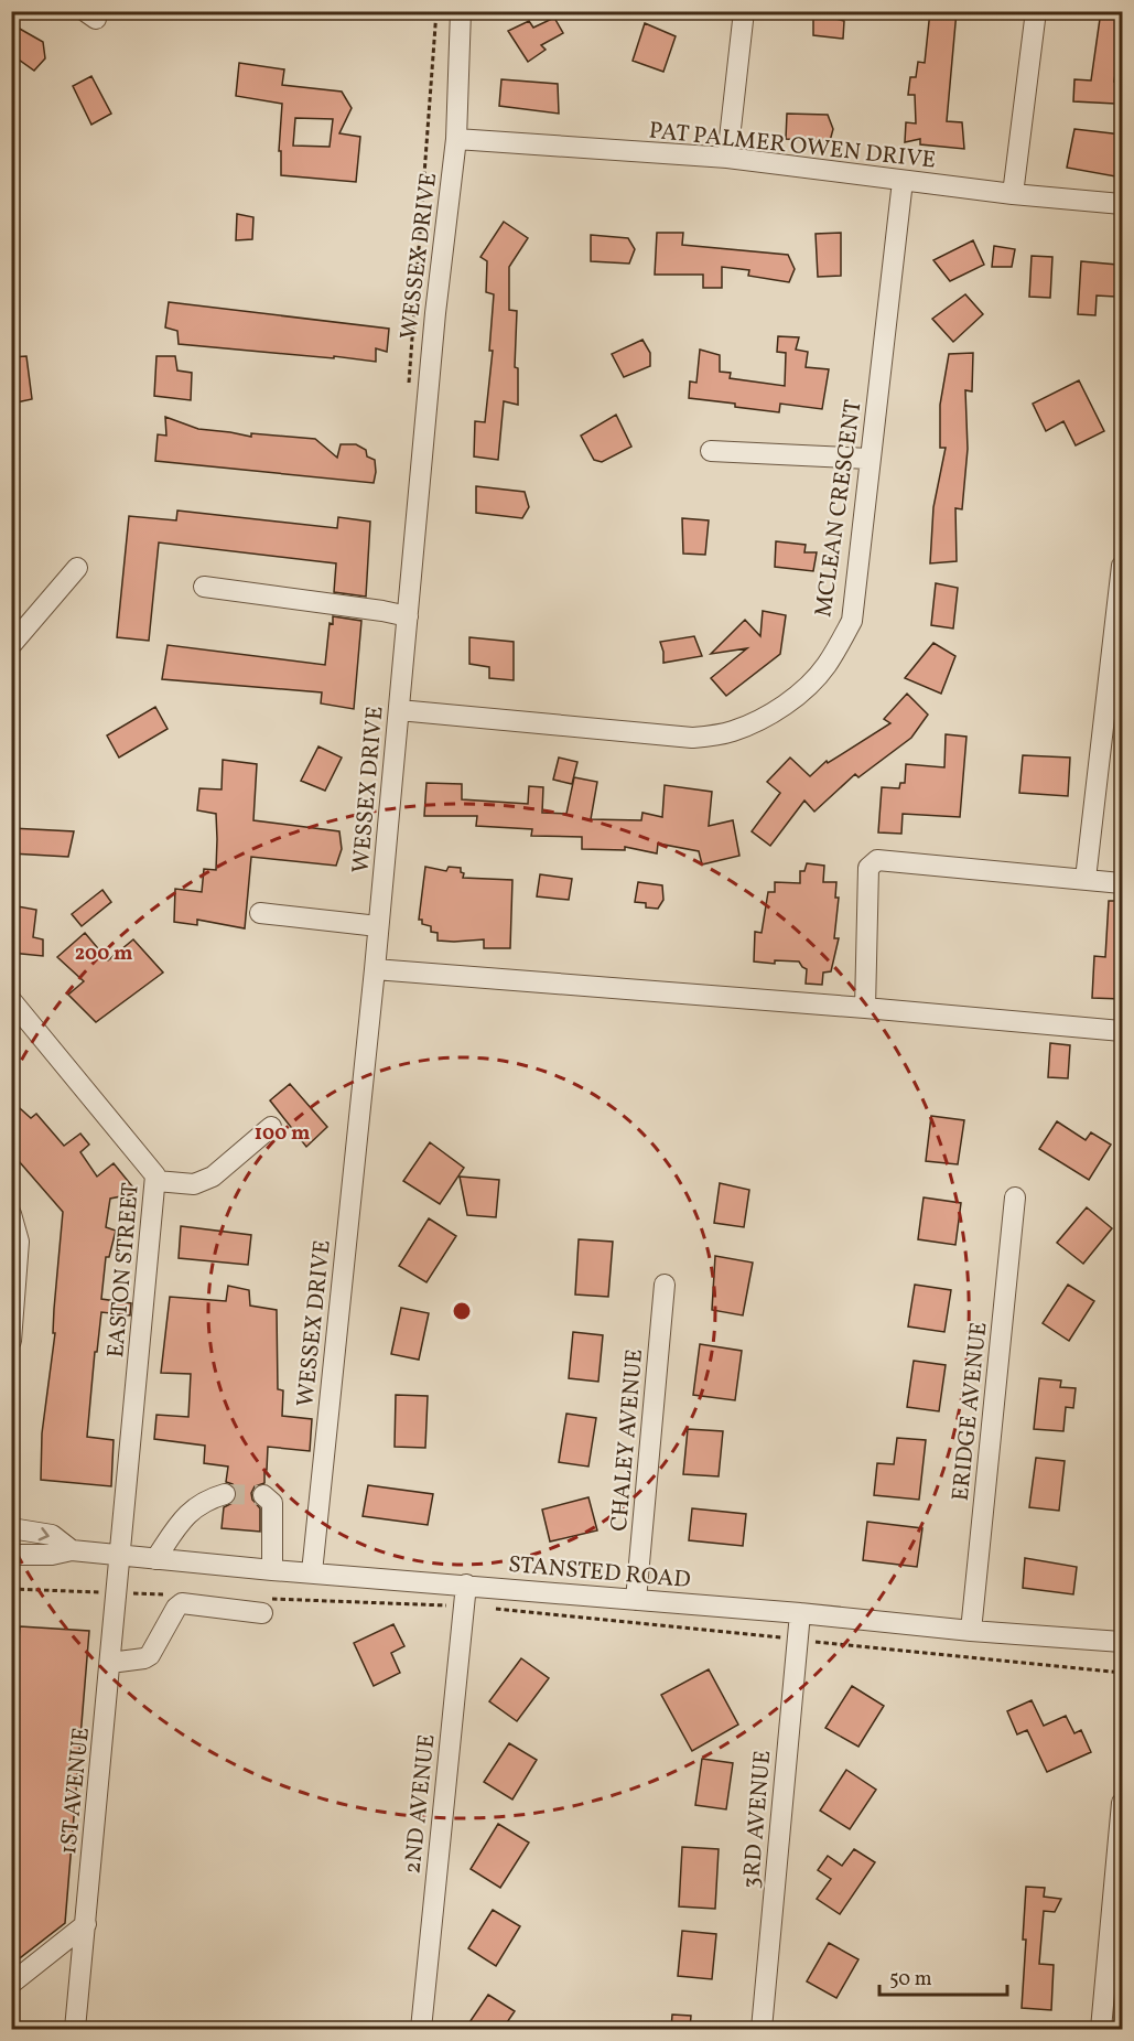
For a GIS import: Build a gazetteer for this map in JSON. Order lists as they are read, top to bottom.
{
  "streets": {
    "street": [
      "PAT PALMER OWEN DRIVE",
      "WESSEX DRIVE",
      "MCLEAN CRESCENT",
      "EASTON STREET",
      "ERIDGE AVENUE",
      "CHALEY AVENUE",
      "STANSTED ROAD",
      "1ST AVENUE",
      "2ND AVENUE",
      "3RD AVENUE"
    ]
  },
  "crossings": [
    ["PAT PALMER OWEN DRIVE", "WESSEX DRIVE"],
    ["PAT PALMER OWEN DRIVE", "MCLEAN CRESCENT"],
    ["WESSEX DRIVE", "MCLEAN CRESCENT"],
    ["WESSEX DRIVE", "STANSTED ROAD"],
    ["EASTON STREET", "STANSTED ROAD"],
    ["EASTON STREET", "1ST AVENUE"],
    ["ERIDGE AVENUE", "STANSTED ROAD"],
    ["CHALEY AVENUE", "STANSTED ROAD"],
    ["STANSTED ROAD", "1ST AVENUE"],
    ["STANSTED ROAD", "2ND AVENUE"],
    ["STANSTED ROAD", "3RD AVENUE"]
  ],
  "scale_bar": "50 m",
  "rings": ["200 m", "100 m"]
}
